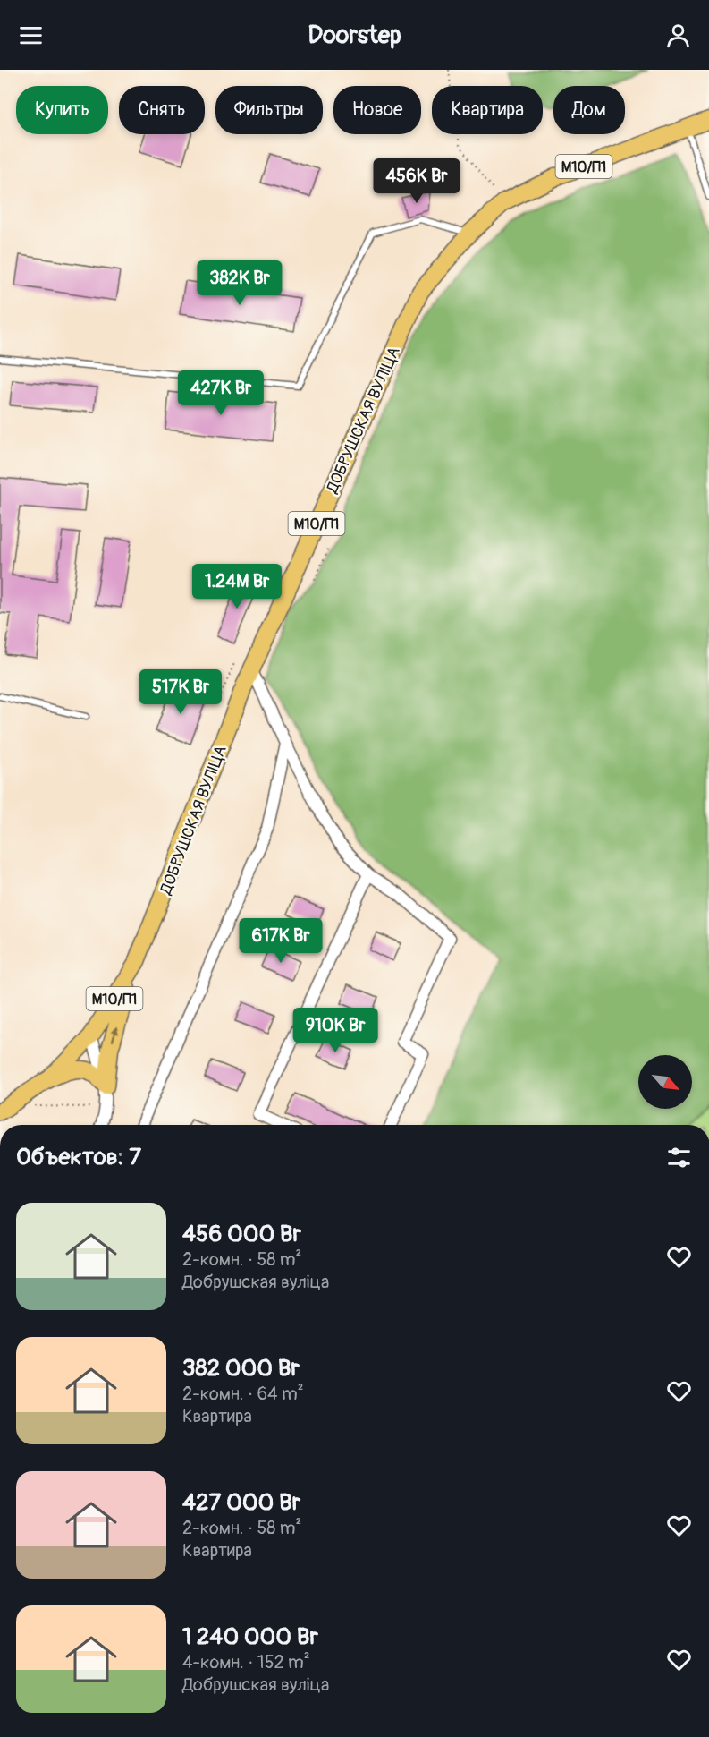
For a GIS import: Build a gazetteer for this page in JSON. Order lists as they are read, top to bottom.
{
  "streets": {
    "main road": ["М10/П1", "ДОБРУШСКАЯ ВУЛІЦА"]
  },
  "crossings": [
    ["М10/П1", "ДОБРУШСКАЯ ВУЛІЦА"]
  ],
  "north": "bottom right",
  "page": {
    "header": "Doorstep",
    "chip": [
      "Купить",
      "Снять",
      "Фильтры",
      "Новое",
      "Квартира",
      "Дом"
    ],
    "price": [
      "456K Br",
      "382K Br",
      "427K Br",
      "1.24M Br",
      "517K Br",
      "617K Br",
      "910K Br"
    ],
    "heading": "Объектов: 7",
    "list": [
      {
        "name": "456 000 Br",
        "note": "2-комн. · 58 m² · Добрушская вуліца"
      },
      {
        "name": "382 000 Br",
        "note": "2-комн. · 64 m² · Квартира"
      },
      {
        "name": "427 000 Br",
        "note": "2-комн. · 58 m² · Квартира"
      },
      {
        "name": "1 240 000 Br",
        "note": "4-комн. · 152 m² · Добрушская вуліца"
      }
    ]
  }
}
